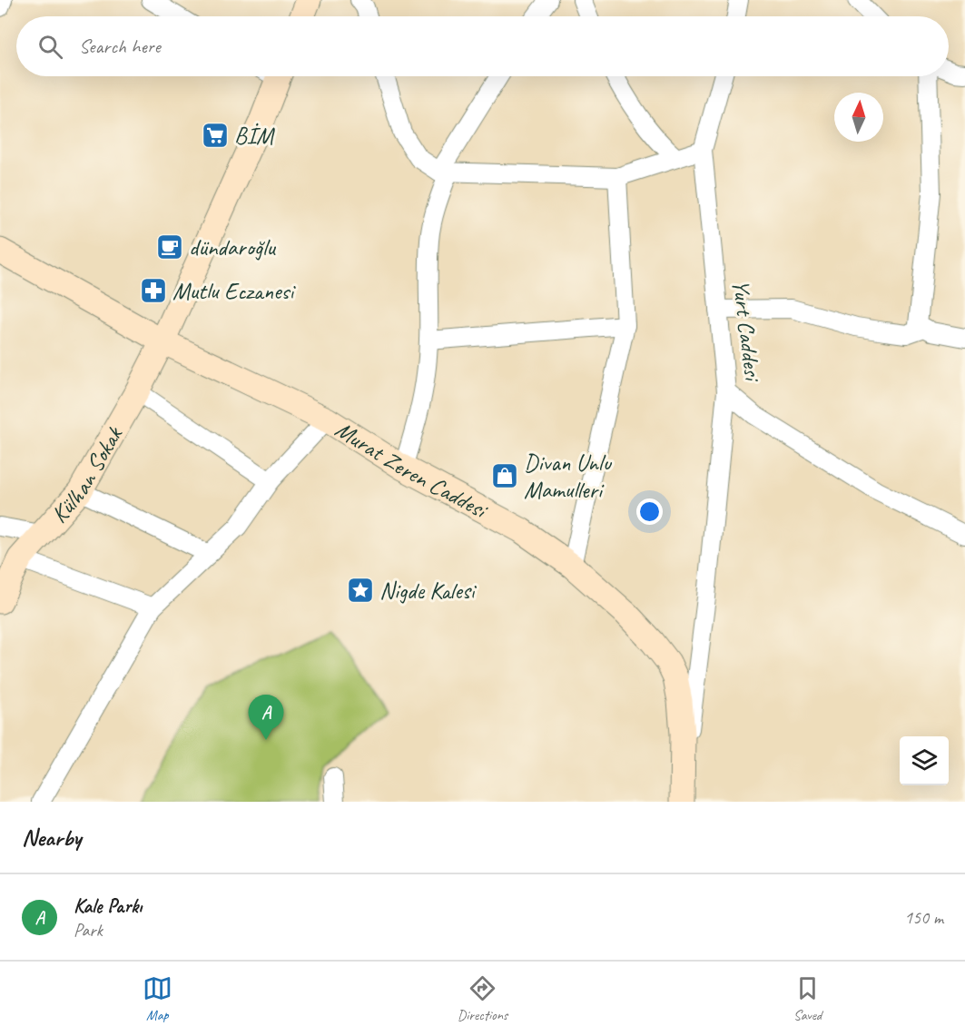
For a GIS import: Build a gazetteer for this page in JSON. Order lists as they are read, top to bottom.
{
  "streets": {
    "street": ["Yurt Caddesi", "Murat Zeren Caddesi", "Külhan Sokak"]
  },
  "crossings": [
    ["Murat Zeren Caddesi", "Külhan Sokak"]
  ],
  "places": {
    "supermarket": ["BİM"],
    "cafe": ["dündaroğlu"],
    "pharmacy": ["Mutlu Eczanesi"],
    "shop": ["Divan Unlu Mamulleri"],
    "place": ["Nigde Kalesi"]
  },
  "north": "top",
  "page": {
    "search": "Search here",
    "pins": "A",
    "heading": "Nearby",
    "list": [
      {
        "mark": "A",
        "name": "Kale Parkı",
        "note": "Park",
        "value": "150 m"
      }
    ],
    "nav": ["Map", "Directions", "Saved"]
  }
}
